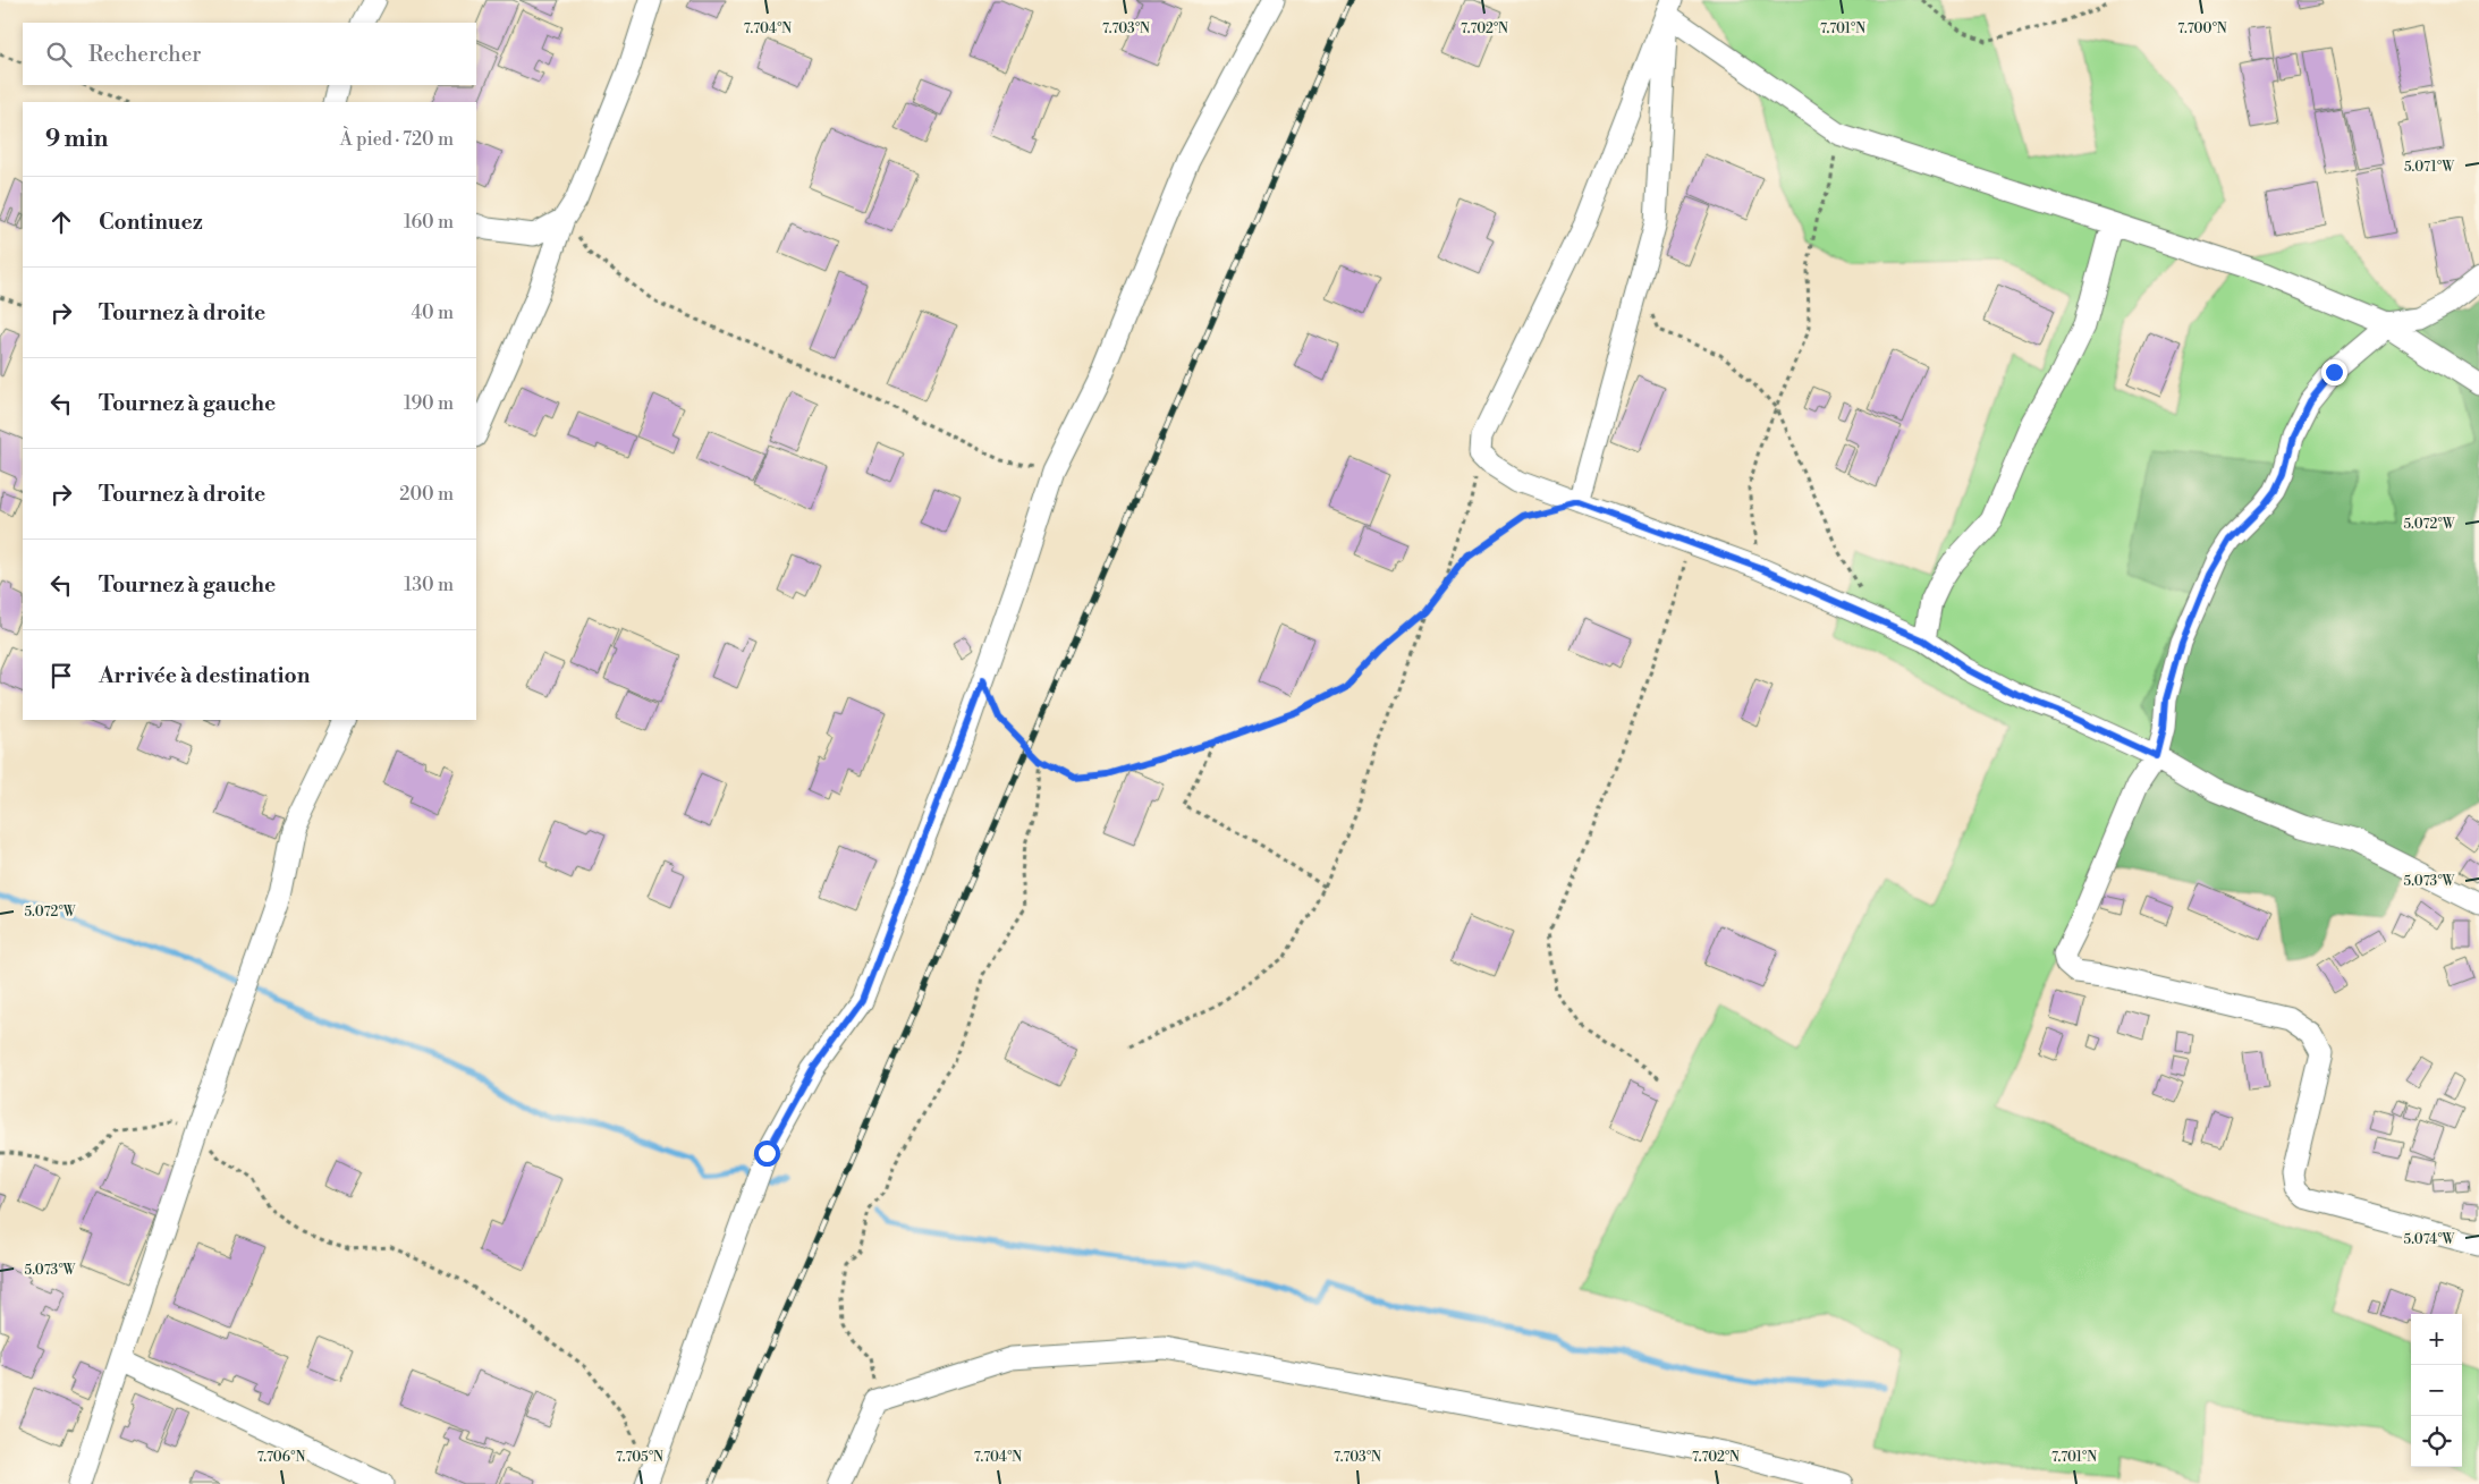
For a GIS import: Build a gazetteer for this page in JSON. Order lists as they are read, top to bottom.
{
  "page": {
    "search": "Rechercher",
    "heading": ["9 min", "À pied · 720 m"],
    "list": [
      ["Continuez", "160 m"],
      ["Tournez à droite", "40 m"],
      ["Tournez à gauche", "190 m"],
      ["Tournez à droite", "200 m"],
      ["Tournez à gauche", "130 m"],
      "Arrivée à destination"
    ],
    "map_buttons": ["+", "−"]
  },
  "coordinates": [
    "7.704°N",
    "7.703°N",
    "7.702°N",
    "7.701°N",
    "7.700°N",
    "5.071°W",
    "5.072°W",
    "5.073°W",
    "5.074°W",
    "7.706°N",
    "7.705°N"
  ]
}
